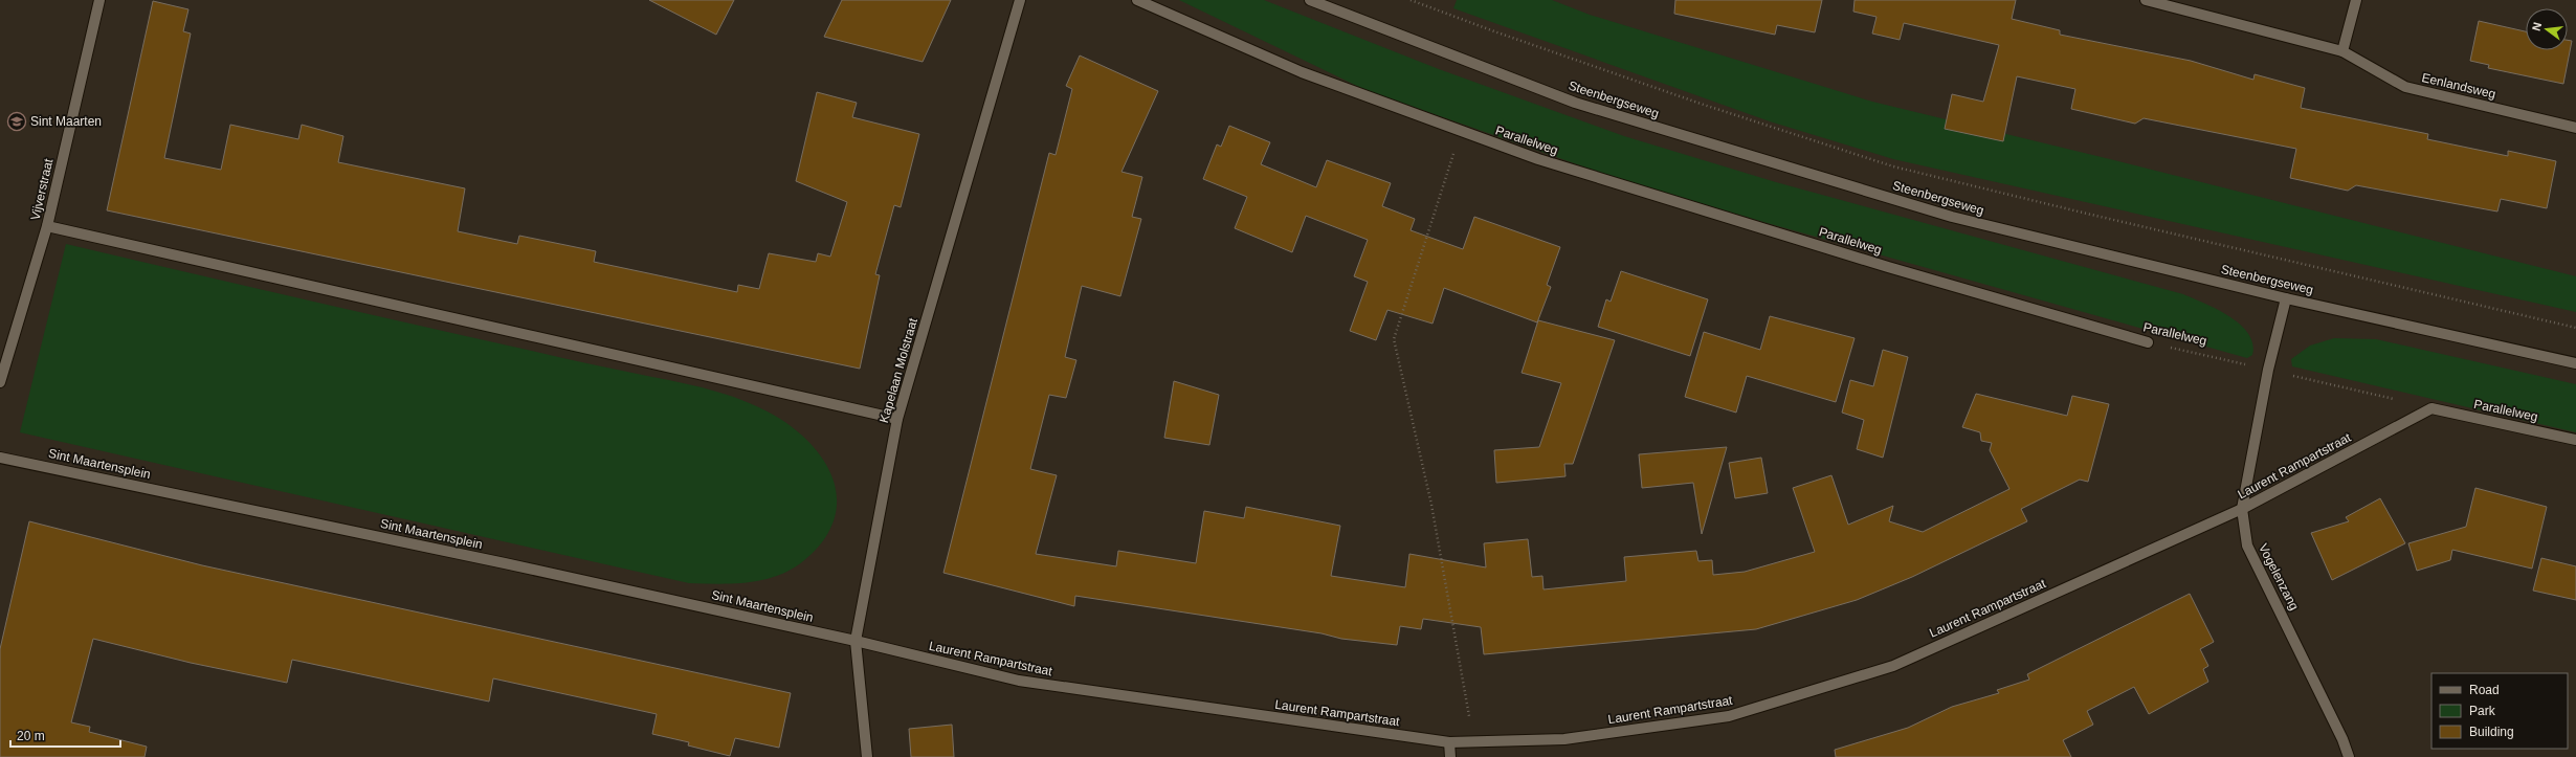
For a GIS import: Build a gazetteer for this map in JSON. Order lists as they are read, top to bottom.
{
  "streets": {
    "street": [
      "Eenlandsweg",
      "Steenbergseweg",
      "Parallelweg",
      "Vijverstraat",
      "Kapelaan Molstraat",
      "Sint Maartensplein",
      "Laurent Rampartstraat",
      "Vogelenzang"
    ]
  },
  "crossings": [
    ["Steenbergseweg", "Vogelenzang"],
    ["Parallelweg", "Laurent Rampartstraat"],
    ["Parallelweg", "Vogelenzang"],
    ["Kapelaan Molstraat", "Sint Maartensplein"],
    ["Kapelaan Molstraat", "Laurent Rampartstraat"],
    ["Sint Maartensplein", "Laurent Rampartstraat"],
    ["Laurent Rampartstraat", "Vogelenzang"]
  ],
  "places": {
    "school or university": ["Sint Maarten"]
  },
  "legend": ["Road", "Park", "Building"],
  "scale_bar": "20 m",
  "north": "left"
}
